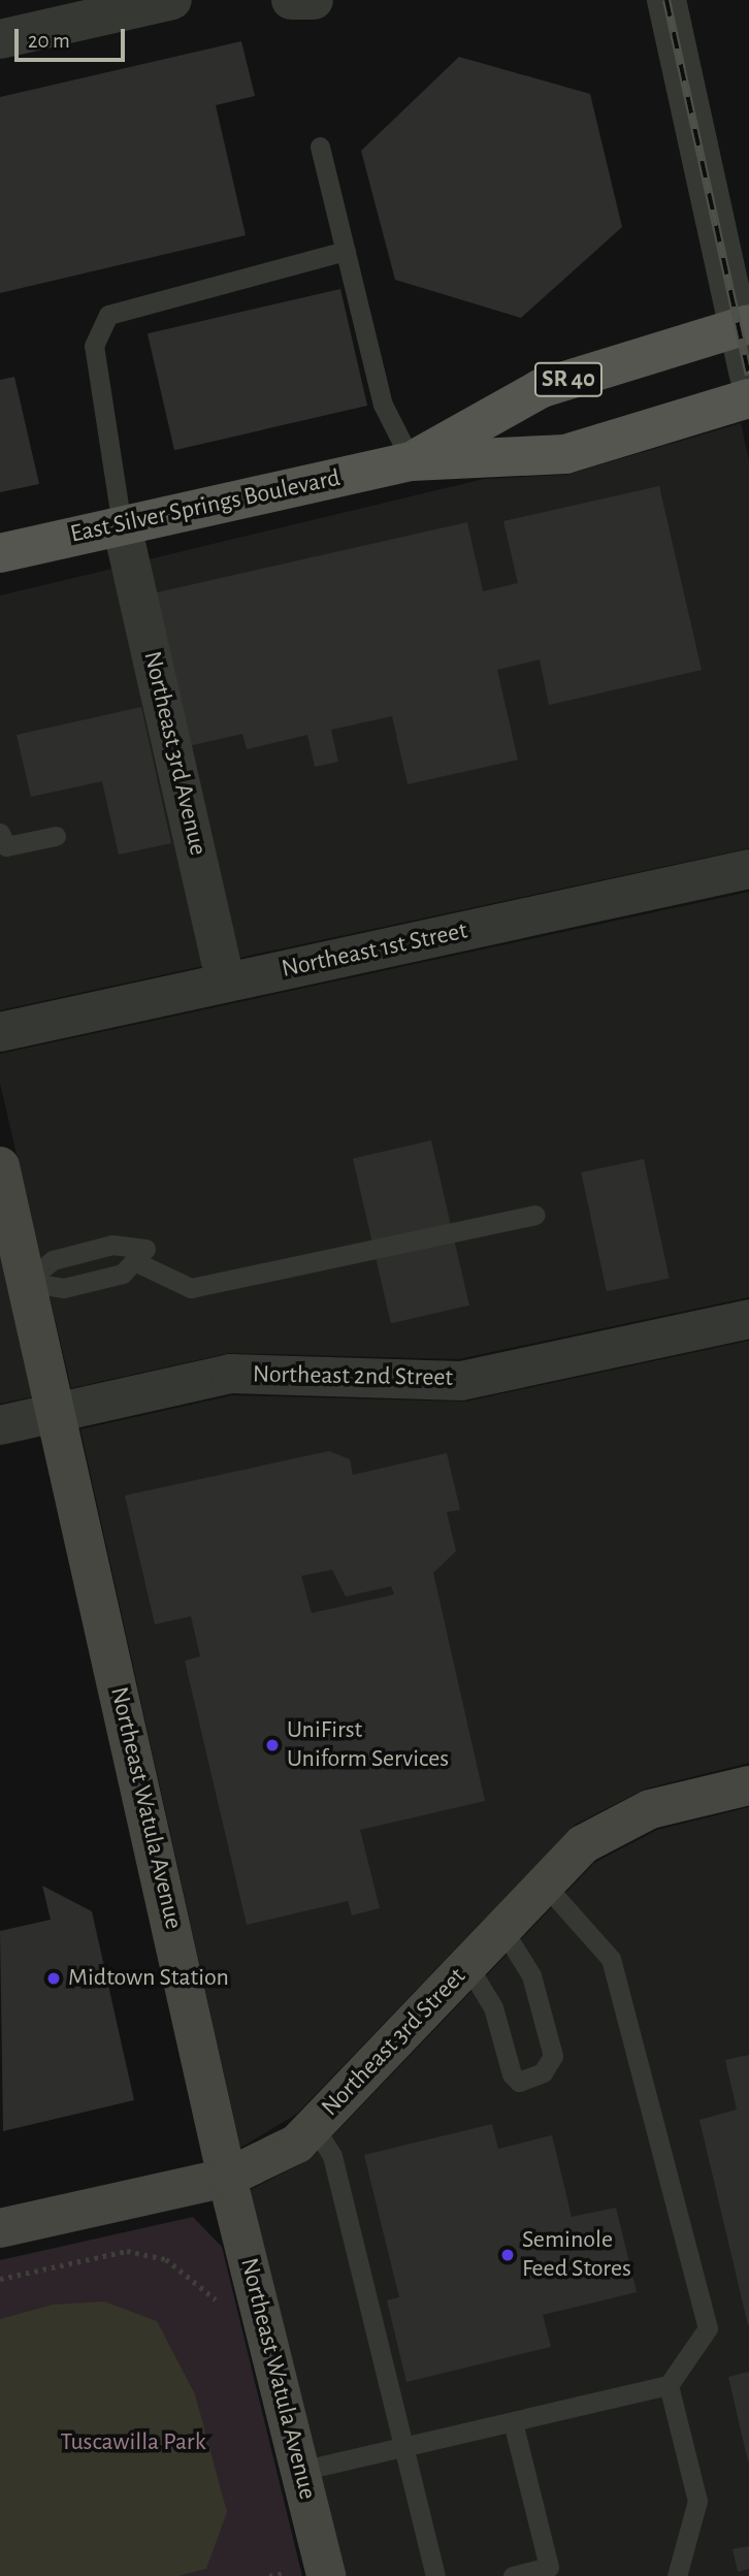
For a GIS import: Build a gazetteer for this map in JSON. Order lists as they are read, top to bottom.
{
  "streets": {
    "main road": ["SR 40", "East Silver Springs Boulevard"],
    "street": [
      "Northeast 3rd Avenue",
      "Northeast 1st Street",
      "Northeast 2nd Street",
      "Northeast Watula Avenue",
      "Northeast 3rd Street"
    ]
  },
  "crossings": [
    ["East Silver Springs Boulevard", "Northeast 3rd Avenue"],
    ["Northeast 3rd Avenue", "Northeast 1st Street"],
    ["Northeast 2nd Street", "Northeast Watula Avenue"],
    ["Northeast Watula Avenue", "Northeast 3rd Street"]
  ],
  "parks": ["Tuscawilla Park"],
  "places": ["UniFirst Uniform Services", "Midtown Station", "Seminole Feed Stores"],
  "scale_bar": "20 m"
}
